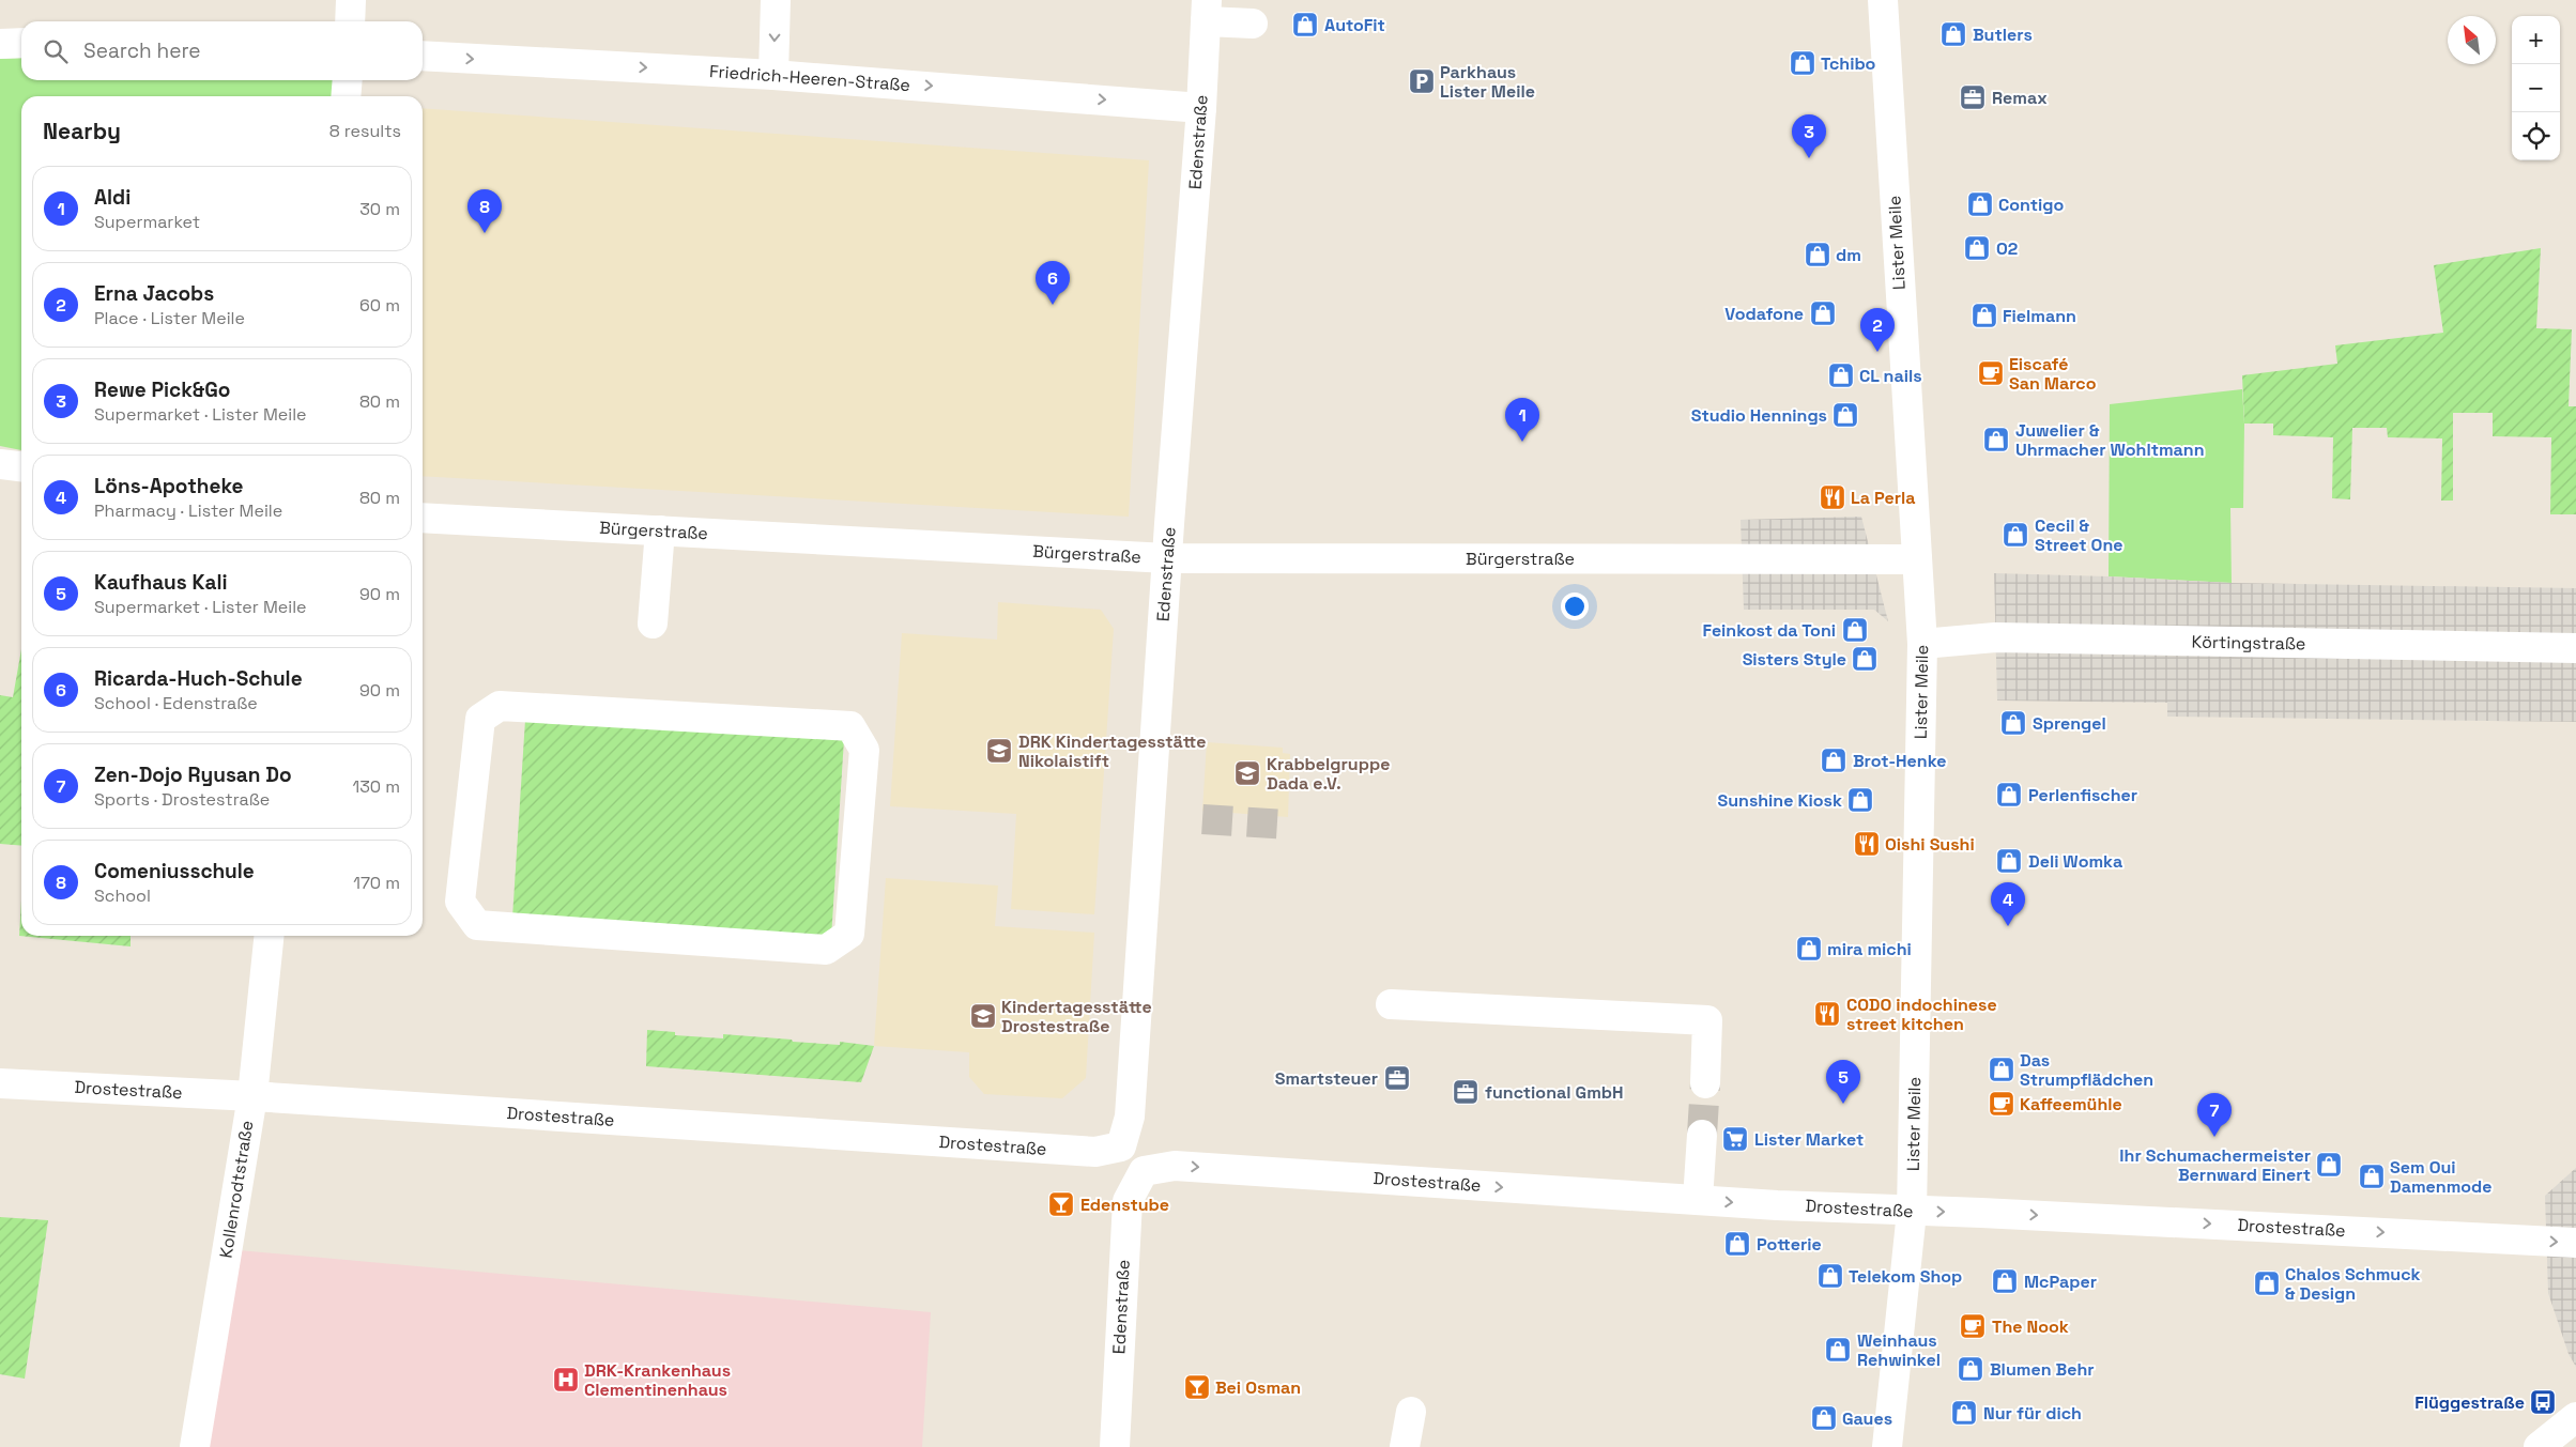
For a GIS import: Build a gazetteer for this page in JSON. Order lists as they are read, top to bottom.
{
  "streets": {
    "street": [
      "Friedrich-Heeren-Straße",
      "Edenstraße",
      "Lister Meile",
      "Bürgerstraße",
      "Körtingstraße",
      "Drostestraße",
      "Kollenrodtstraße"
    ]
  },
  "crossings": [
    ["Friedrich-Heeren-Straße", "Edenstraße"],
    ["Edenstraße", "Bürgerstraße"],
    ["Edenstraße", "Drostestraße"],
    ["Lister Meile", "Bürgerstraße"],
    ["Lister Meile", "Körtingstraße"],
    ["Lister Meile", "Drostestraße"],
    ["Drostestraße", "Kollenrodtstraße"]
  ],
  "one_way": ["Friedrich-Heeren-Straße", "Drostestraße"],
  "places": {
    "shop": [
      "AutoFit",
      "Butlers",
      "Tchibo",
      "Contigo",
      "O2",
      "dm",
      "Vodafone",
      "Fielmann",
      "CL nails",
      "Studio Hennings",
      "Juwelier & Uhrmacher Wohltmann",
      "Cecil & Street One",
      "Feinkost da Toni",
      "Sisters Style",
      "Sprengel",
      "Brot-Henke",
      "Perlenfischer",
      "Sunshine Kiosk",
      "Deli Womka",
      "mira michi",
      "Das Strumpflädchen",
      "Ihr Schumachermeister Bernward Einert",
      "Sem Oui Damenmode",
      "Potterie",
      "Telekom Shop",
      "McPaper",
      "Chalos Schmuck & Design",
      "Weinhaus Rehwinkel",
      "Blumen Behr",
      "Nur für dich",
      "Gaues"
    ],
    "parking": ["Parkhaus Lister Meile"],
    "office": ["Remax", "Smartsteuer", "functional GmbH"],
    "cafe": ["Eiscafé San Marco", "Kaffeemühle", "The Nook"],
    "restaurant": ["La Perla", "Oishi Sushi", "CODO indochinese street kitchen"],
    "school or university": ["DRK Kindertagesstätte Nikolaistift", "Krabbelgruppe Dada e.V.", "Kindertagesstätte Drostestraße"],
    "supermarket": ["Lister Market"],
    "bar": ["Edenstube", "Bei Osman"],
    "hospital": ["DRK-Krankenhaus Clementinenhaus"],
    "bus stop": ["Flüggestraße"]
  },
  "north": "top left",
  "page": {
    "map_buttons": ["+", "−"],
    "search": "Search here",
    "heading": ["Nearby", "8 results"],
    "pins": [
      "3",
      "8",
      "6",
      "2",
      "1",
      "4",
      "5",
      "7"
    ],
    "list": [
      {
        "mark": "1",
        "name": "Aldi",
        "note": "Supermarket",
        "value": "30 m"
      },
      {
        "mark": "2",
        "name": "Erna Jacobs",
        "note": "Place · Lister Meile",
        "value": "60 m"
      },
      {
        "mark": "3",
        "name": "Rewe Pick&Go",
        "note": "Supermarket · Lister Meile",
        "value": "80 m"
      },
      {
        "mark": "4",
        "name": "Löns-Apotheke",
        "note": "Pharmacy · Lister Meile",
        "value": "80 m"
      },
      {
        "mark": "5",
        "name": "Kaufhaus Kali",
        "note": "Supermarket · Lister Meile",
        "value": "90 m"
      },
      {
        "mark": "6",
        "name": "Ricarda-Huch-Schule",
        "note": "School · Edenstraße",
        "value": "90 m"
      },
      {
        "mark": "7",
        "name": "Zen-Dojo Ryusan Do",
        "note": "Sports · Drostestraße",
        "value": "130 m"
      },
      {
        "mark": "8",
        "name": "Comeniusschule",
        "note": "School",
        "value": "170 m"
      }
    ]
  }
}
